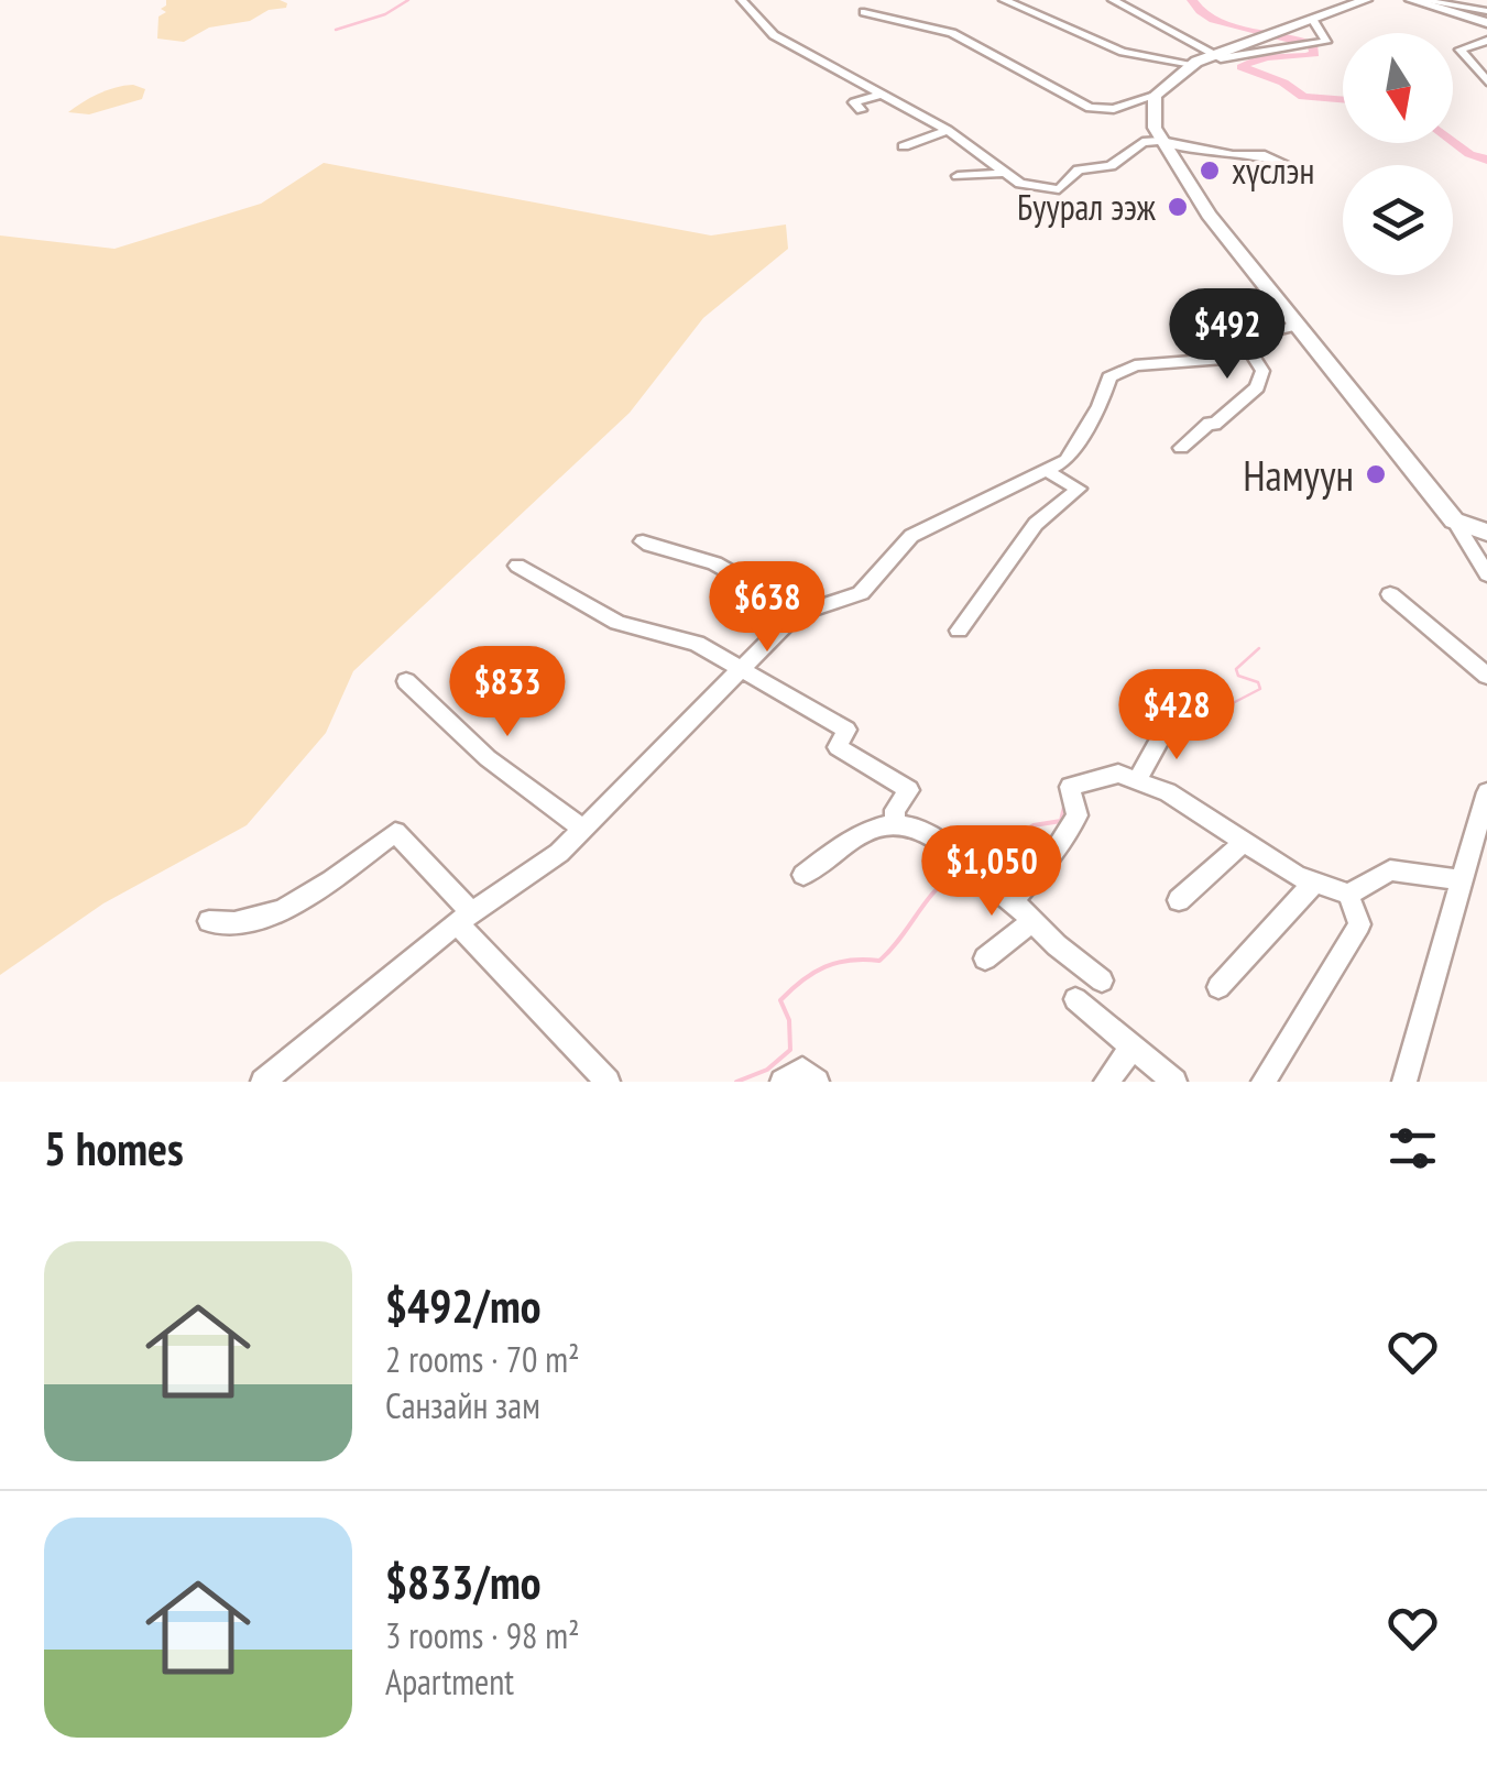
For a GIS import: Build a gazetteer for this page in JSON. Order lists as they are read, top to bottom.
{
  "places": ["хүслэн", "Буурал ээж", "Намуун"],
  "north": "bottom",
  "page": {
    "price": [
      "$492",
      "$638",
      "$833",
      "$428",
      "$1,050"
    ],
    "heading": "5 homes",
    "list": [
      {
        "name": "$492/mo",
        "note": "2 rooms · 70 m² · Санзайн зам"
      },
      {
        "name": "$833/mo",
        "note": "3 rooms · 98 m² · Apartment"
      }
    ]
  }
}
